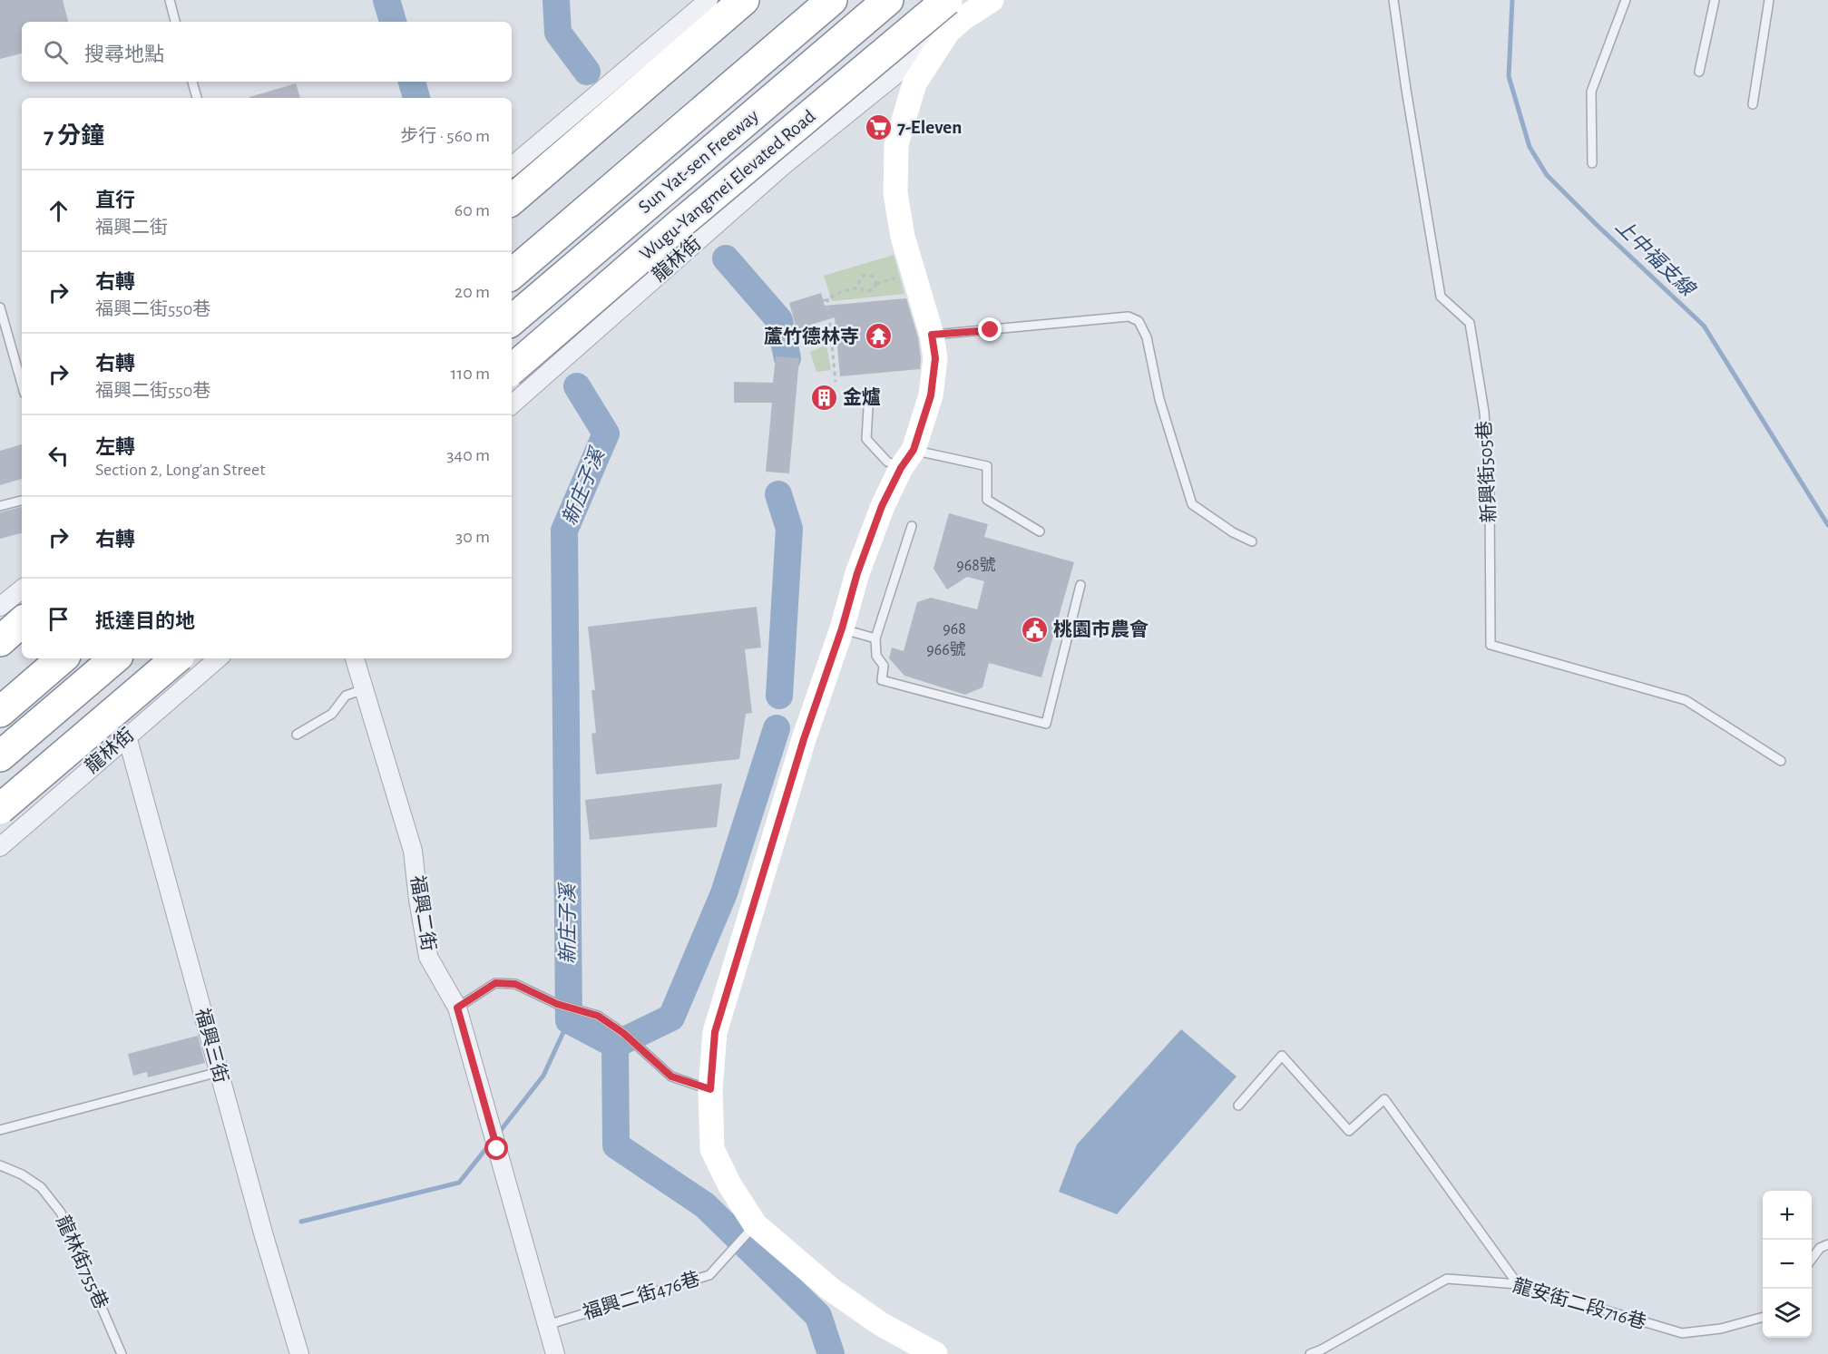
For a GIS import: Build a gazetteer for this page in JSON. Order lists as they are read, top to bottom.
{
  "streets": {
    "highway": ["Sun Yat-sen Freeway", "Wugu-Yangmei Elevated Road"],
    "street": ["龍林街", "福興二街", "福興三街"],
    "lane": [
      "新興街505巷",
      "龍林街755巷",
      "福興二街476巷",
      "龍安街二段716巷"
    ]
  },
  "crossings": [
    ["Wugu-Yangmei Elevated Road", "龍林街"],
    ["龍林街", "福興三街"],
    ["福興二街", "福興二街476巷"]
  ],
  "water": ["上中福支線", "新庄子溪"],
  "places": {
    "supermarket": ["7-Eleven"],
    "temple": ["蘆竹德林寺"],
    "building": ["金爐"],
    "public building": ["桃園市農會"]
  },
  "house_numbers": ["968號", "968", "966號"],
  "page": {
    "search": "搜尋地點",
    "heading": ["7 分鐘", "步行 · 560 m"],
    "list": [
      ["直行", "福興二街", "60 m"],
      ["右轉", "福興二街550巷", "20 m"],
      ["右轉", "福興二街550巷", "110 m"],
      ["左轉", "Section 2, Long'an Street", "340 m"],
      ["右轉", "30 m"],
      "抵達目的地"
    ],
    "map_buttons": ["+", "−"]
  }
}
